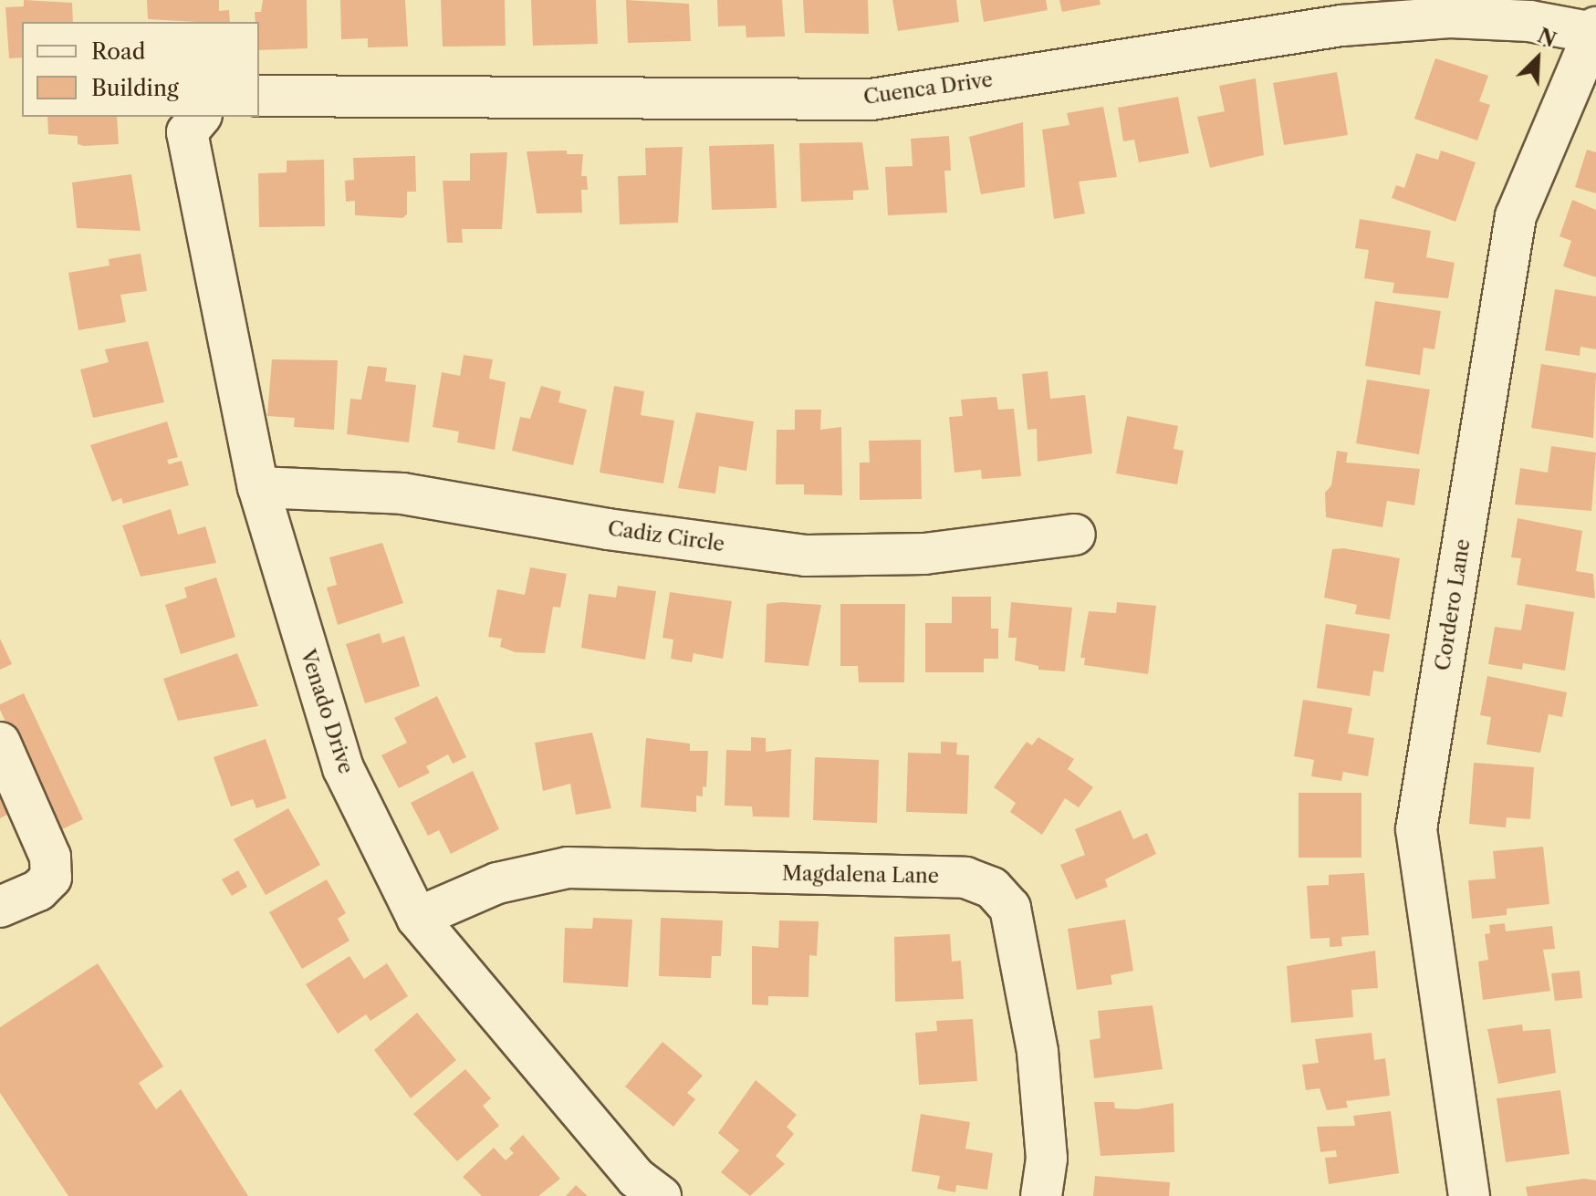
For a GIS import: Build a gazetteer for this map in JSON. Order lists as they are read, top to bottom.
{
  "streets": {
    "street": [
      "Cuenca Drive",
      "Cadiz Circle",
      "Cordero Lane",
      "Venado Drive",
      "Magdalena Lane"
    ]
  },
  "crossings": [
    ["Cuenca Drive", "Cordero Lane"],
    ["Cadiz Circle", "Venado Drive"],
    ["Venado Drive", "Magdalena Lane"]
  ],
  "legend": ["Road", "Building"],
  "north": "top right"
}
